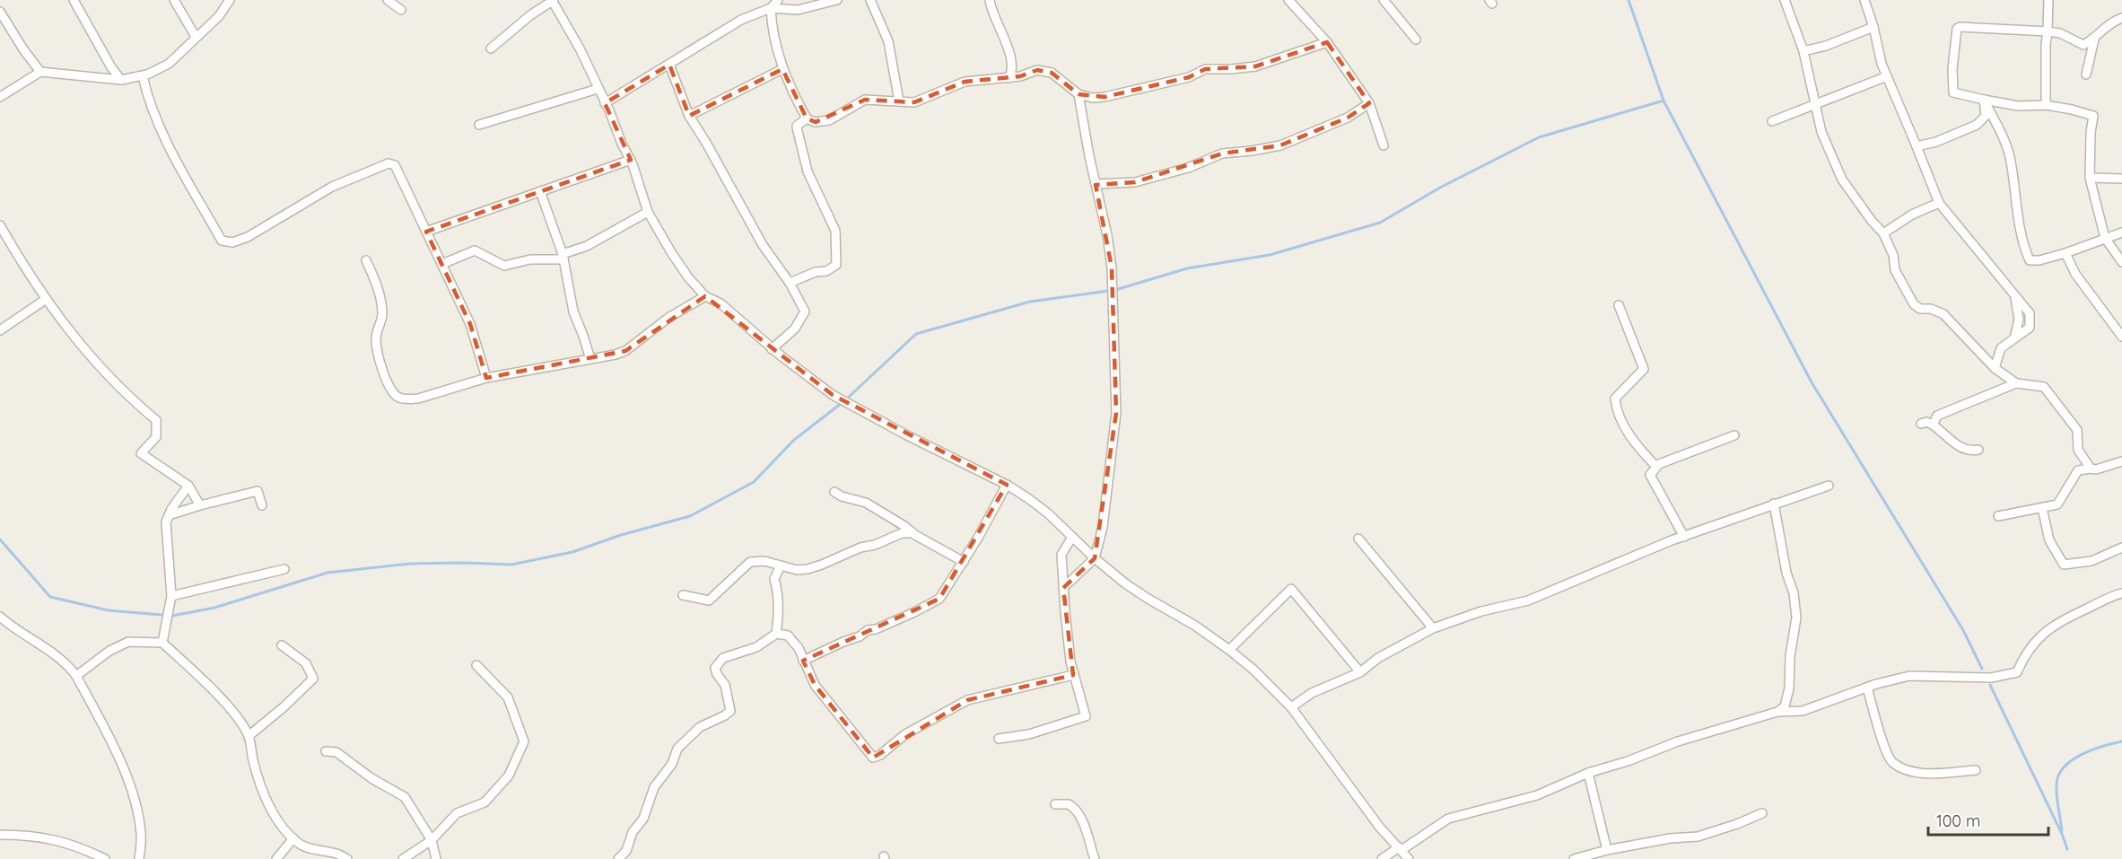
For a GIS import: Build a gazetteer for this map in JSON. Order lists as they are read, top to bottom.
{
  "scale_bar": "100 m"
}
